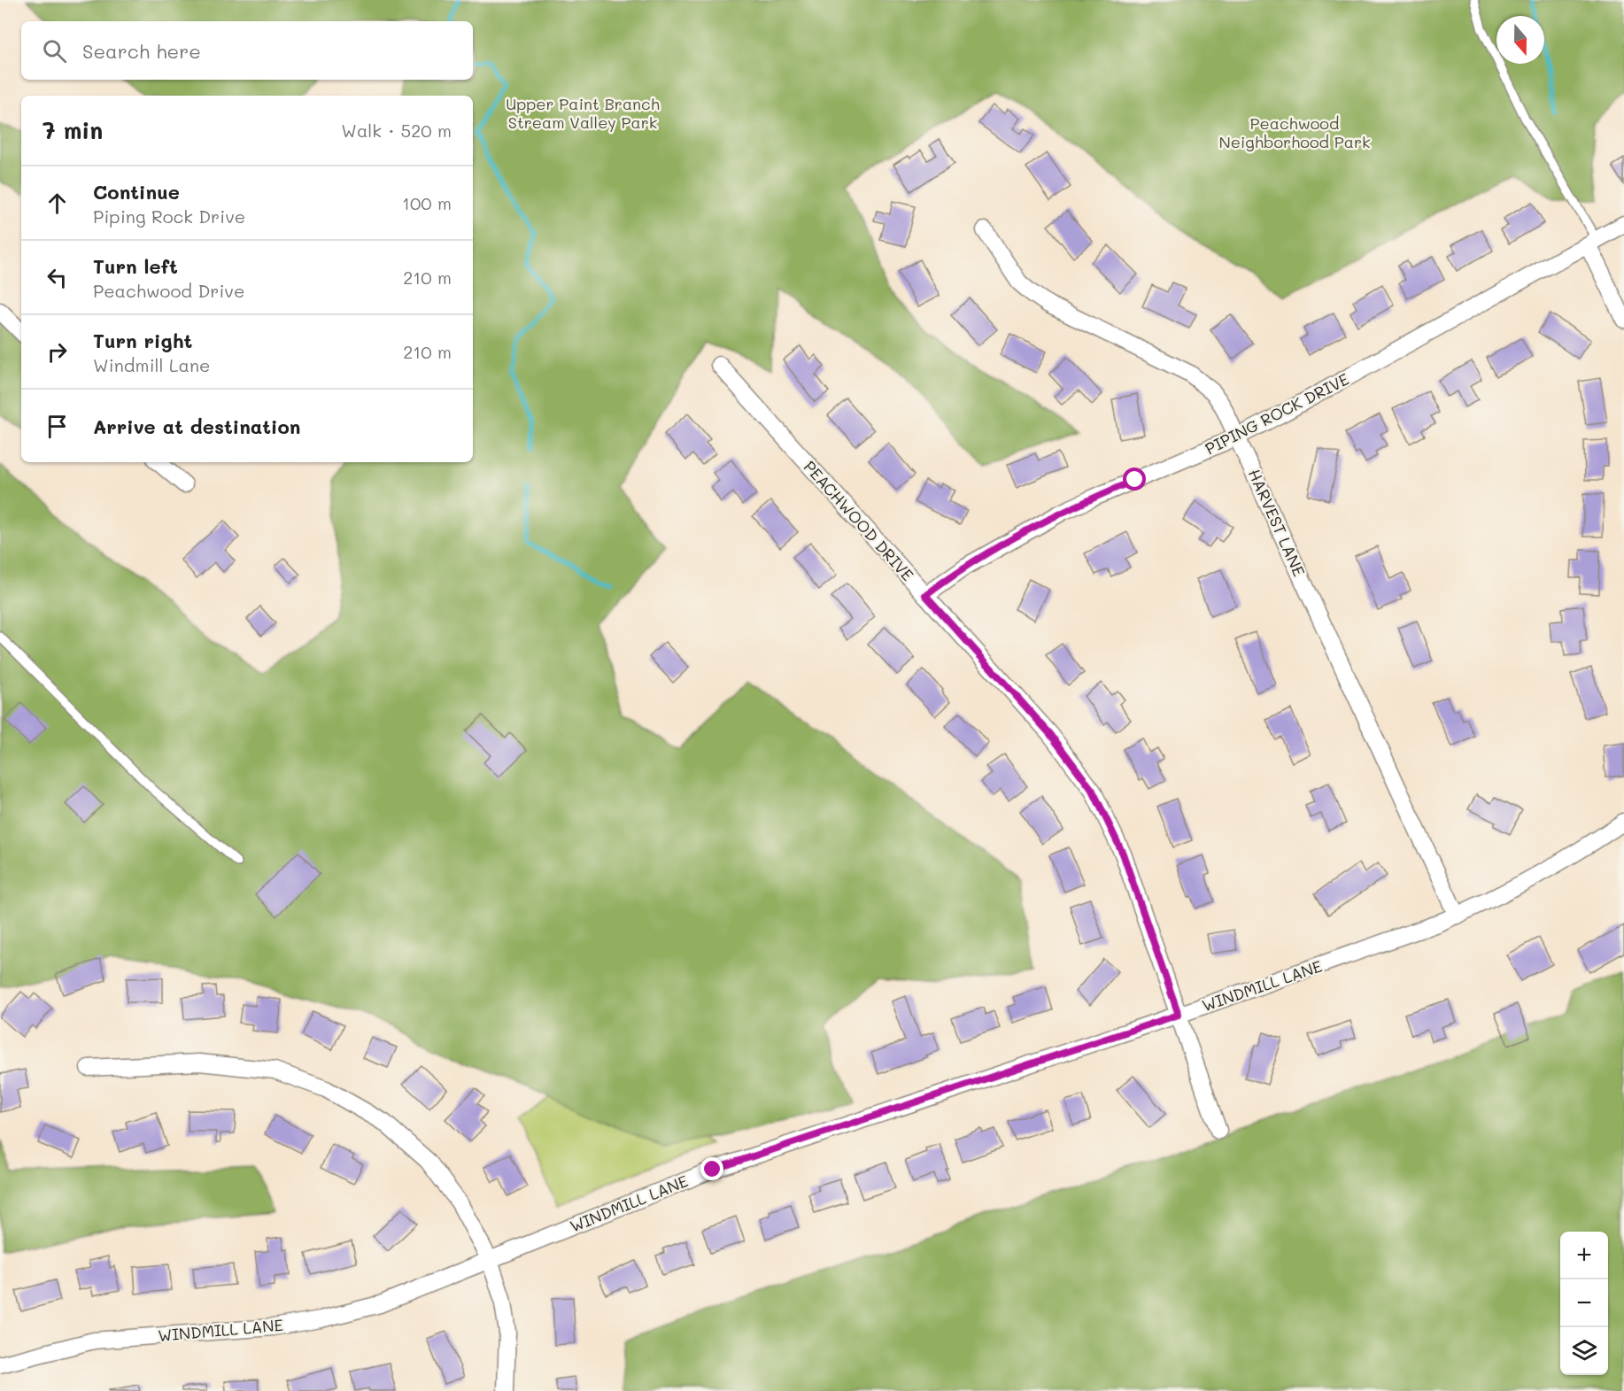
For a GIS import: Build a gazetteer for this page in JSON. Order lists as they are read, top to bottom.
{
  "streets": {
    "street": [
      "PIPING ROCK DRIVE",
      "PEACHWOOD DRIVE",
      "HARVEST LANE",
      "WINDMILL LANE"
    ]
  },
  "crossings": [
    ["PIPING ROCK DRIVE", "PEACHWOOD DRIVE"],
    ["PIPING ROCK DRIVE", "HARVEST LANE"],
    ["PEACHWOOD DRIVE", "WINDMILL LANE"],
    ["HARVEST LANE", "WINDMILL LANE"]
  ],
  "parks": ["Upper Paint Branch Stream Valley Park", "Peachwood Neighborhood Park"],
  "north": "bottom",
  "page": {
    "search": "Search here",
    "heading": ["7 min", "Walk · 520 m"],
    "list": [
      ["Continue", "Piping Rock Drive", "100 m"],
      ["Turn left", "Peachwood Drive", "210 m"],
      ["Turn right", "Windmill Lane", "210 m"],
      "Arrive at destination"
    ],
    "map_buttons": ["+", "−"]
  }
}
